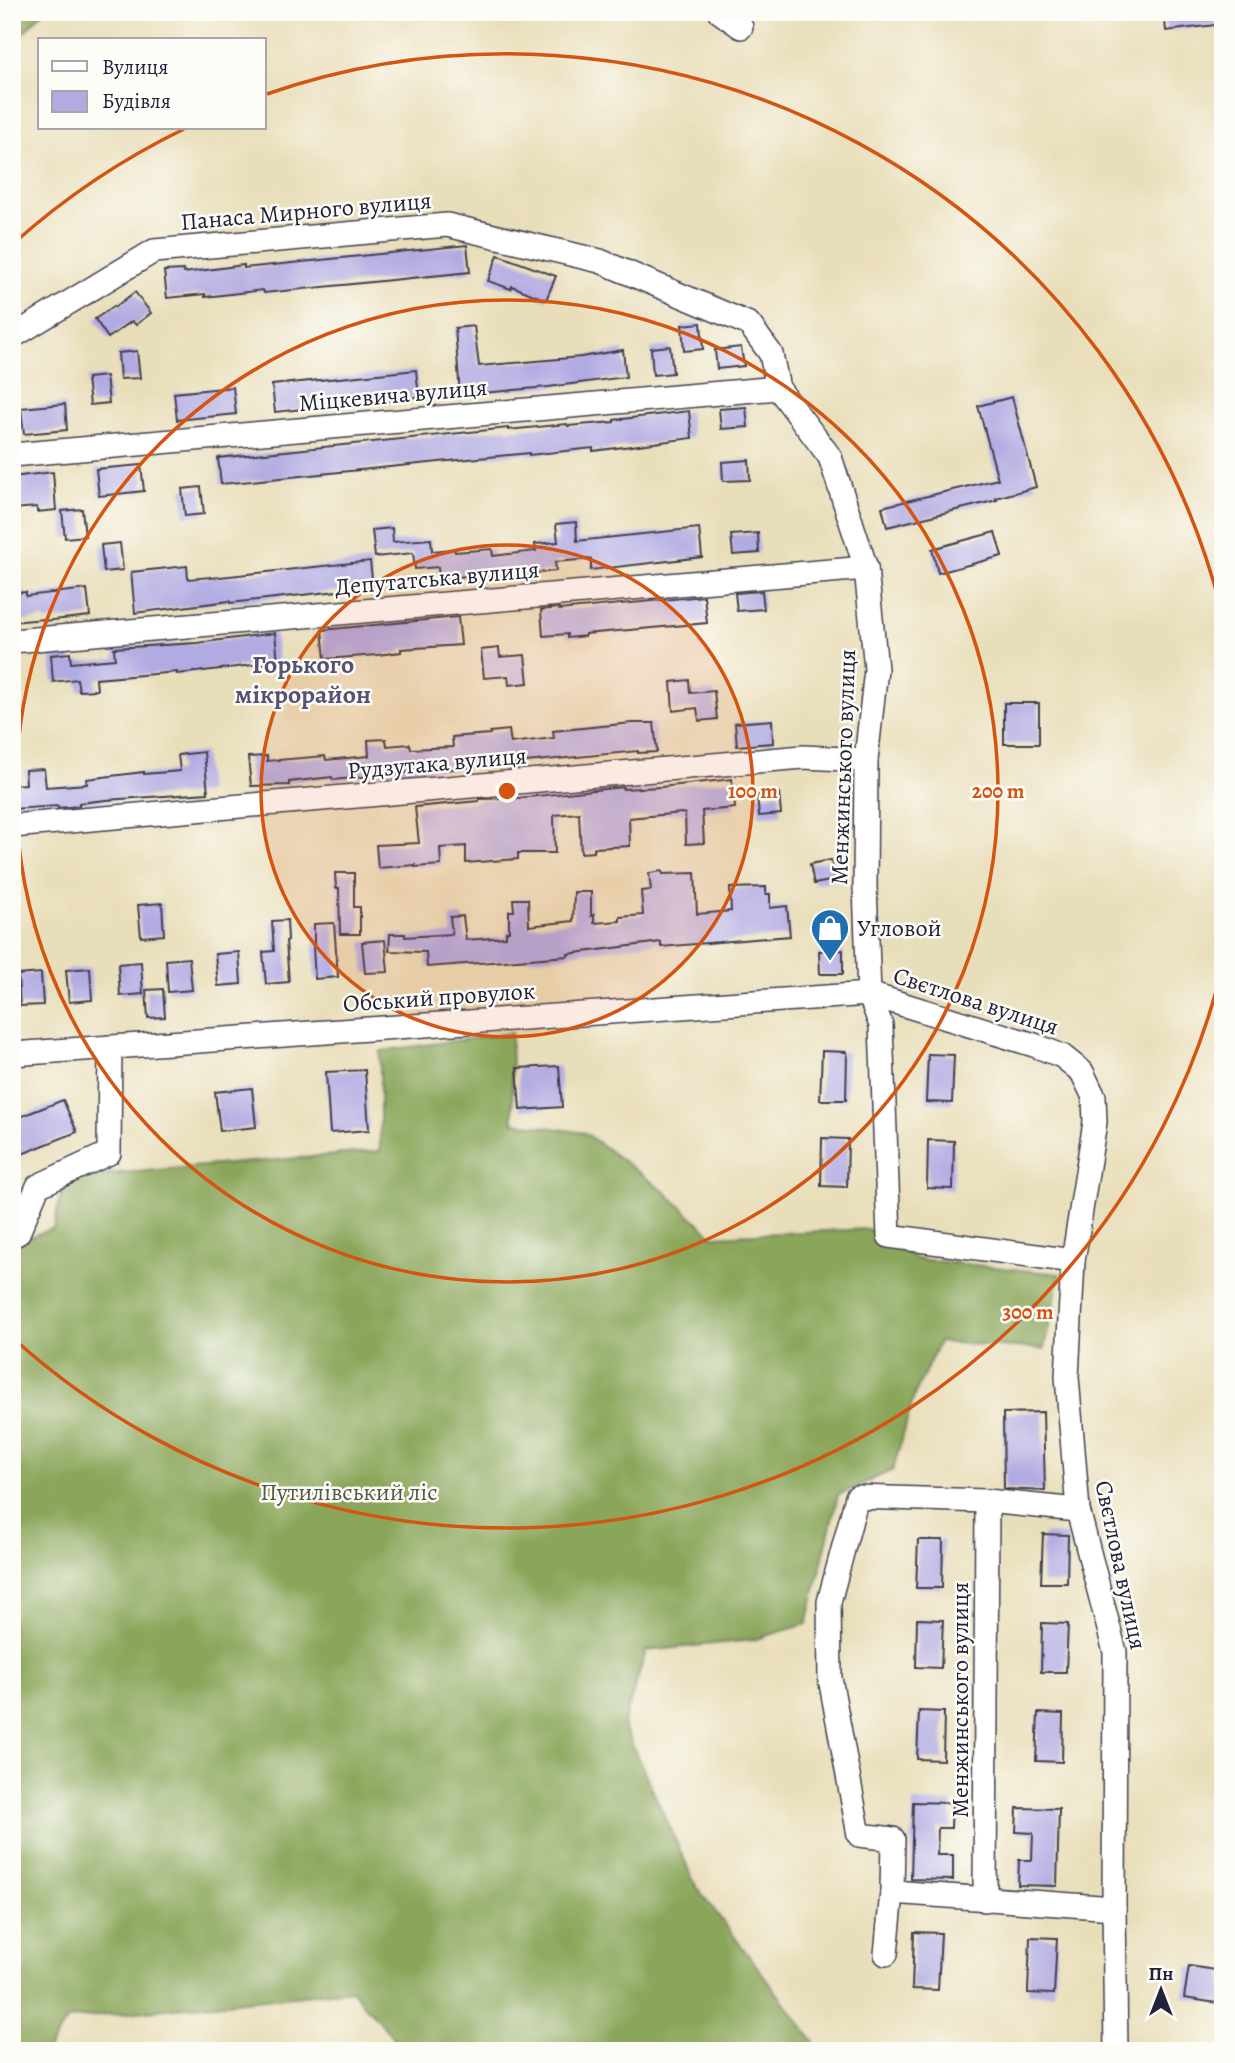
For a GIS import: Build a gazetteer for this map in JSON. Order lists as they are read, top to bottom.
{
  "streets": {
    "street": [
      "Панаса Мирного вулиця",
      "Міцкевича вулиця",
      "Депутатська вулиця",
      "Рудзутака вулиця",
      "Менжинського вулиця",
      "Обський провулок",
      "Свєтлова вулиця"
    ]
  },
  "crossings": [
    ["Панаса Мирного вулиця", "Міцкевича вулиця"],
    ["Панаса Мирного вулиця", "Менжинського вулиця"],
    ["Міцкевича вулиця", "Менжинського вулиця"],
    ["Депутатська вулиця", "Менжинського вулиця"],
    ["Рудзутака вулиця", "Менжинського вулиця"],
    ["Менжинського вулиця", "Обський провулок"],
    ["Менжинського вулиця", "Свєтлова вулиця"],
    ["Обський провулок", "Свєтлова вулиця"]
  ],
  "districts": ["Горького мікрорайон"],
  "parks": ["Путилівський ліс"],
  "places": {
    "shop": ["Угловой"]
  },
  "legend": ["Вулиця", "Будівля"],
  "north": "top",
  "rings": ["100 m", "200 m", "300 m"]
}
